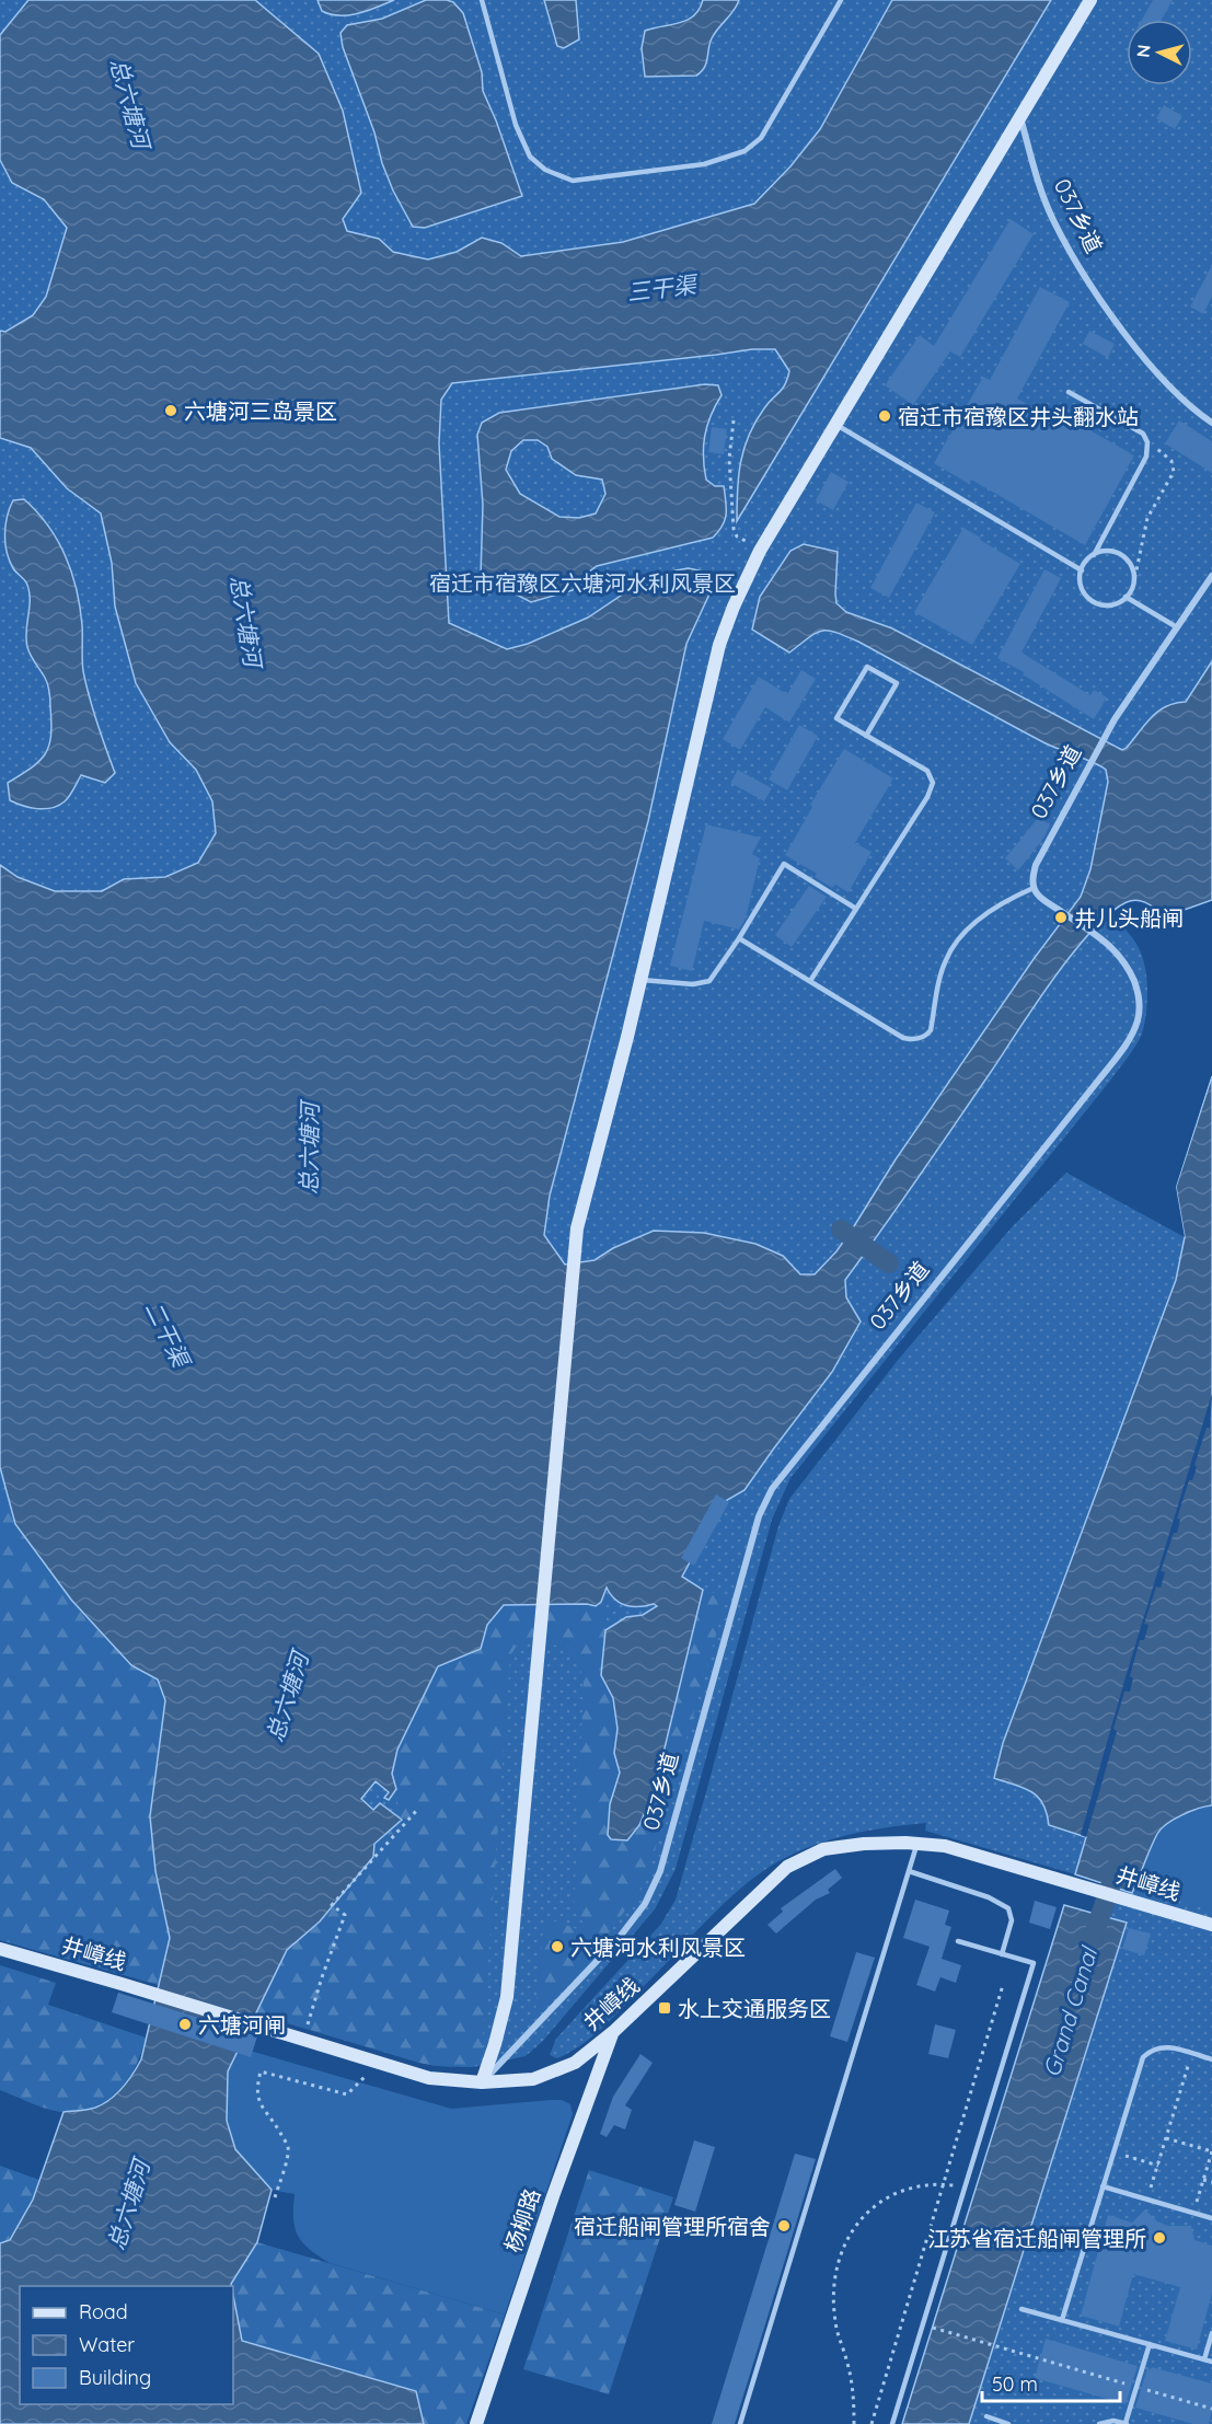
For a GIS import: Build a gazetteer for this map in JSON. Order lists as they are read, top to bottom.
{
  "streets": {
    "street": ["037乡道", "井嶂线", "杨柳路"]
  },
  "crossings": [
    ["037乡道", "井嶂线"],
    ["井嶂线", "杨柳路"]
  ],
  "water": [
    "总六塘河",
    "三干渠",
    "二干渠",
    "Grand Canal"
  ],
  "parks": ["宿迁市宿豫区六塘河水利风景区"],
  "places": {
    "other": [
      "六塘河三岛景区",
      "宿迁市宿豫区井头翻水站",
      "井儿头船闸",
      "六塘河水利风景区",
      "六塘河闸",
      "宿迁船闸管理所宿舍",
      "江苏省宿迁船闸管理所"
    ],
    "transit": ["水上交通服务区"]
  },
  "legend": ["Road", "Water", "Building"],
  "scale_bar": "50 m",
  "north": "left"
}
